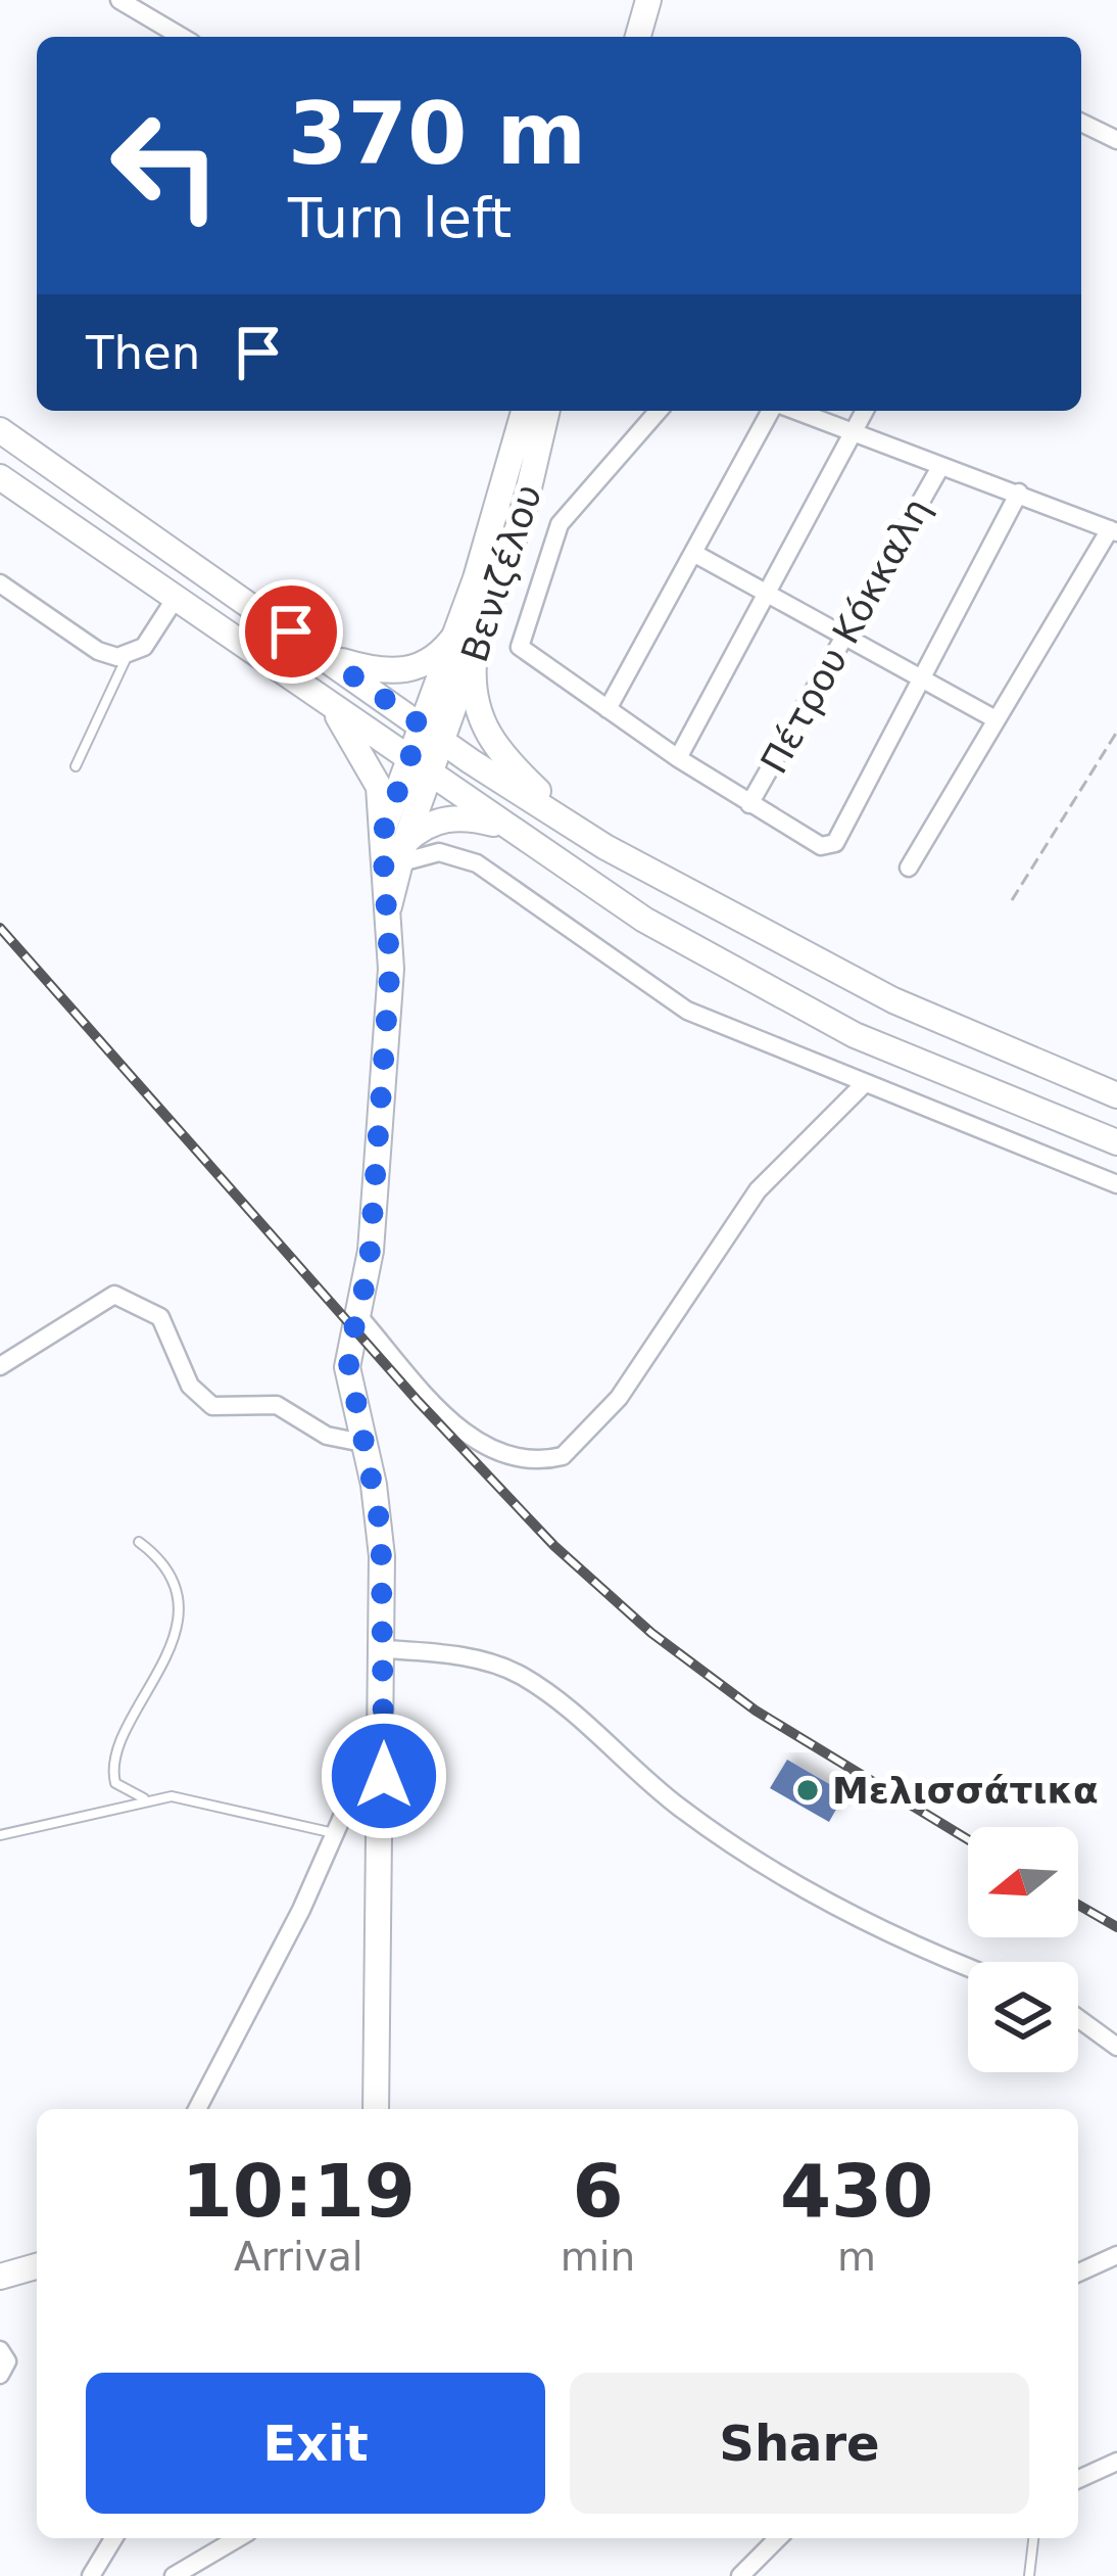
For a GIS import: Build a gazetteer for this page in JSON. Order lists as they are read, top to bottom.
{
  "streets": {
    "main road": ["Βενιζέλου"],
    "street": ["Πέτρου Κόκκαλη"]
  },
  "places": ["Μελισσάτικα"],
  "north": "left",
  "page": {
    "turn": ["370 m", "Turn left"],
    "then": "Then",
    "eta": [
      "10:19",
      "Arrival",
      "6",
      "min",
      "430",
      "m"
    ],
    "buttons": ["Exit", "Share"]
  }
}
